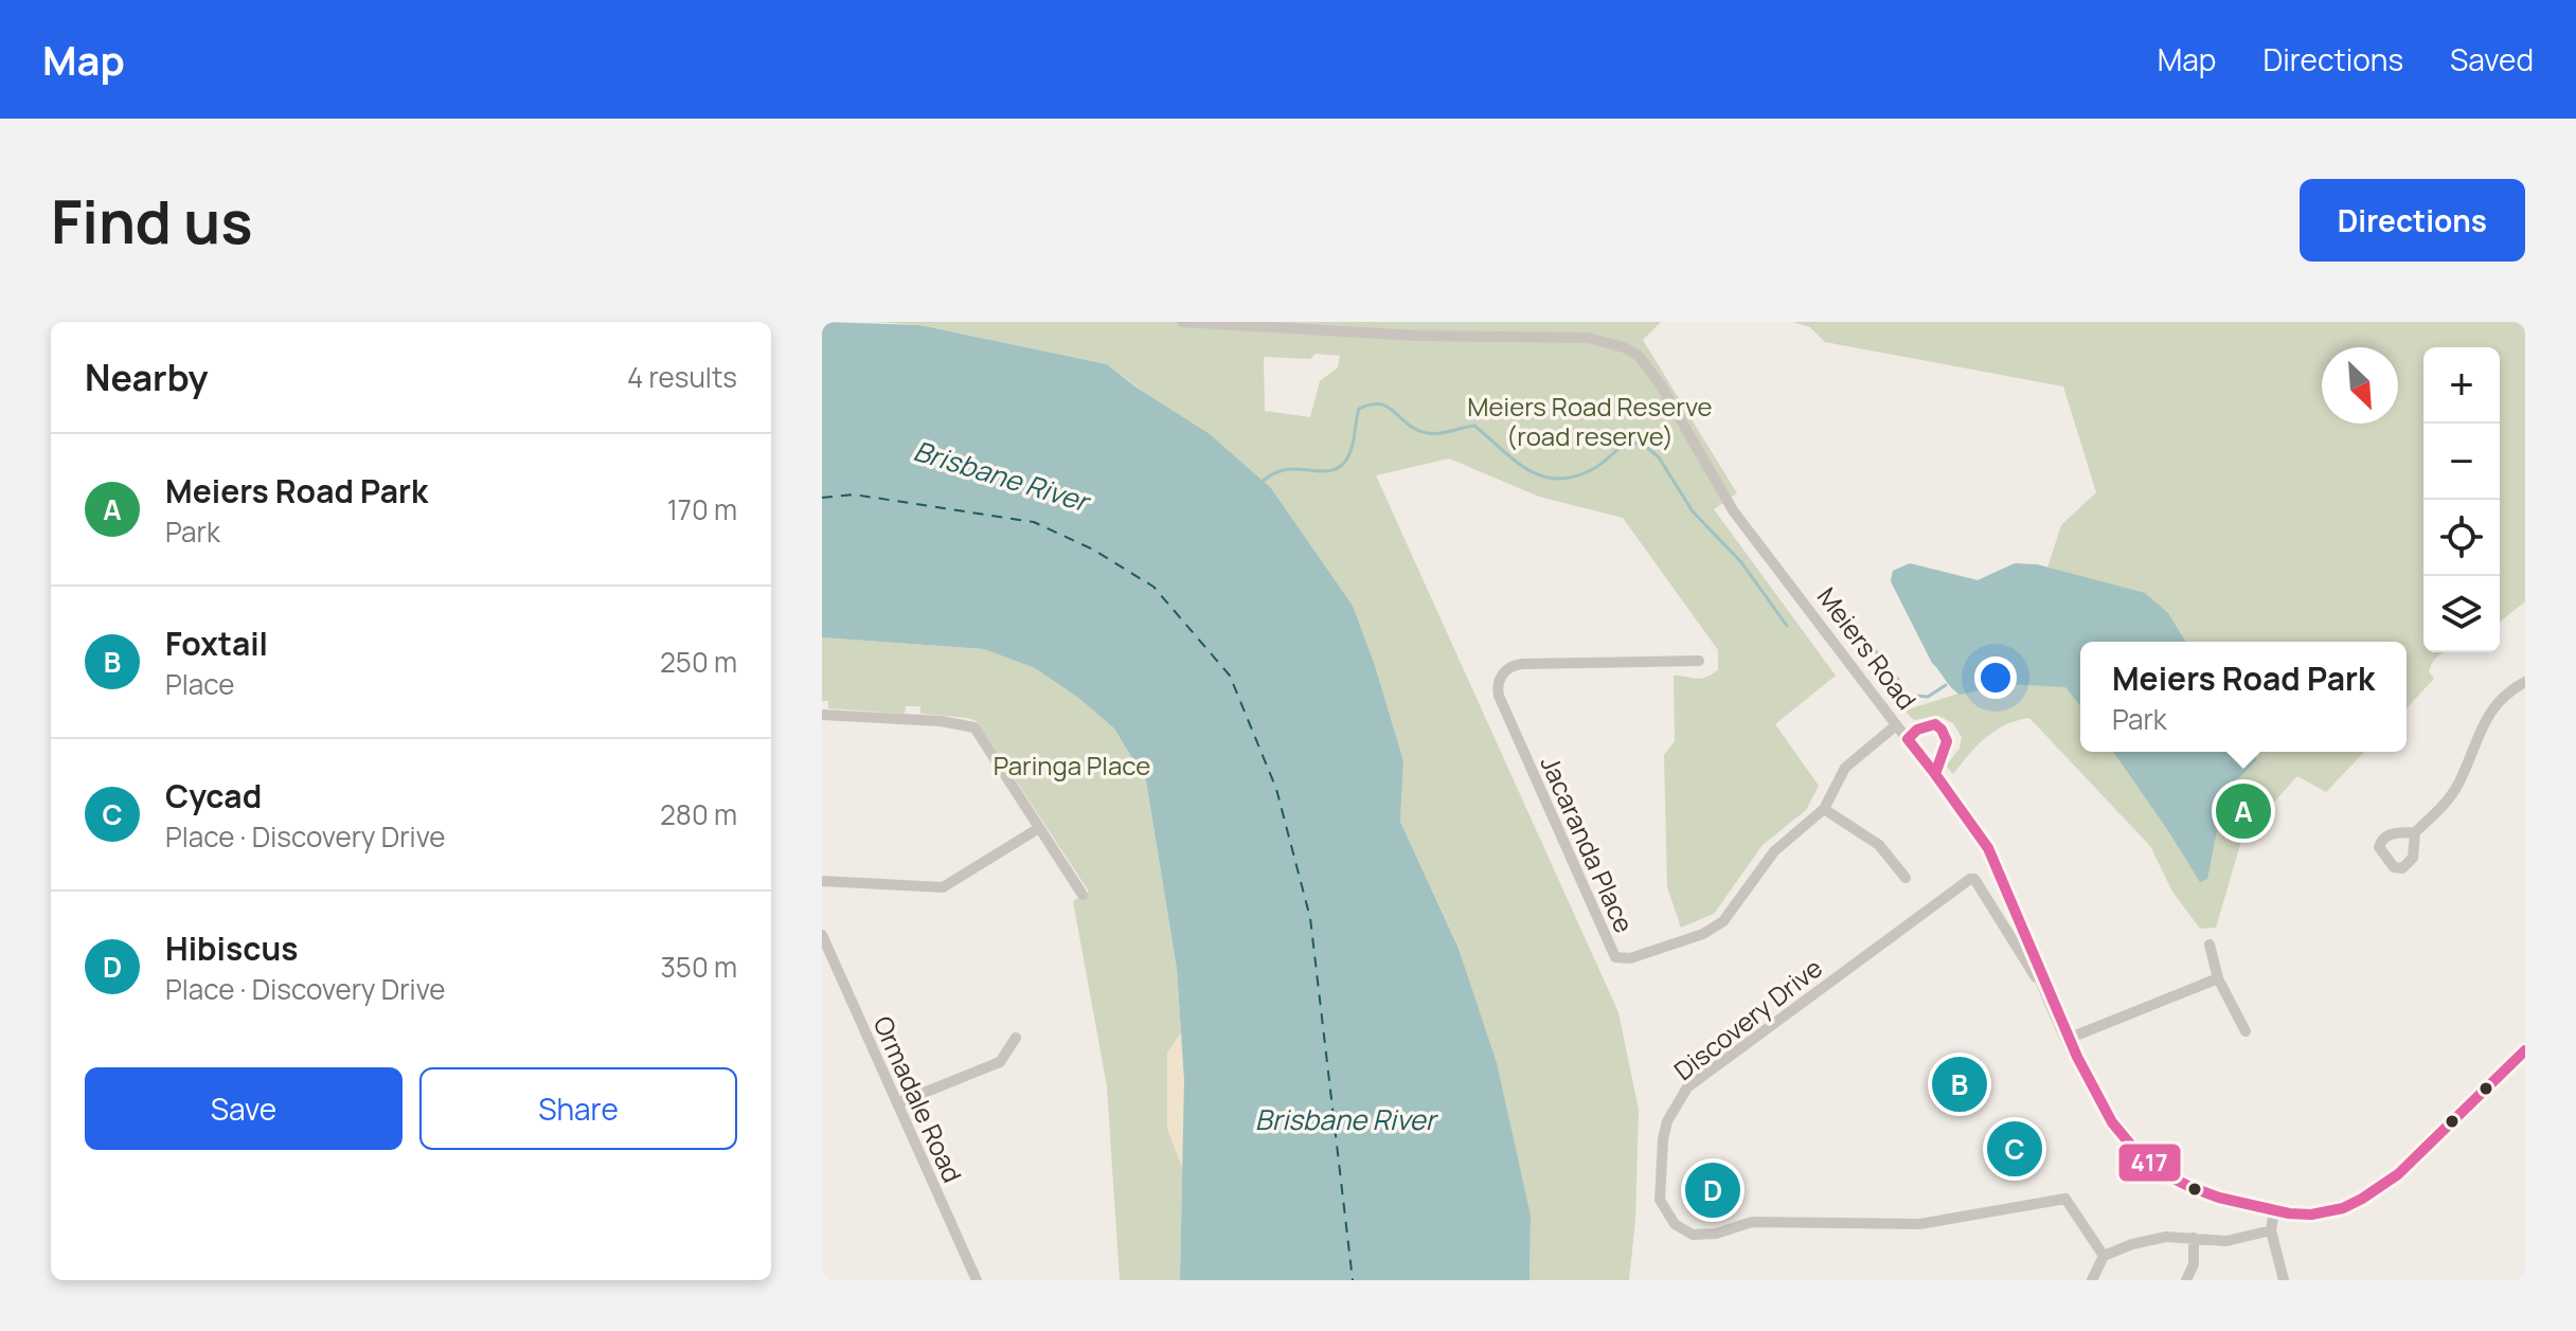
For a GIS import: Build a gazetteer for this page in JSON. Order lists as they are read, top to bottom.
{
  "streets": {
    "street": [
      "Meiers Road",
      "Jacaranda Place",
      "Discovery Drive",
      "Ormadale Road"
    ]
  },
  "crossings": [
    ["Meiers Road", "Jacaranda Place"],
    ["Meiers Road", "Discovery Drive"]
  ],
  "water": ["Brisbane River"],
  "parks": ["Meiers Road Reserve (road reserve)", "Paringa Place"],
  "lines": ["transit line 417"],
  "north": "bottom right",
  "page": {
    "header": "Map",
    "nav": ["Map", "Directions", "Saved"],
    "buttons": [
      "Directions",
      ["Save", "Share"]
    ],
    "title": "Find us",
    "heading": ["Nearby", "4 results"],
    "map_buttons": ["+", "−"],
    "list": [
      {
        "mark": "A",
        "name": "Meiers Road Park",
        "note": "Park",
        "value": "170 m"
      },
      {
        "mark": "B",
        "name": "Foxtail",
        "note": "Place",
        "value": "250 m"
      },
      {
        "mark": "C",
        "name": "Cycad",
        "note": "Place · Discovery Drive",
        "value": "280 m"
      },
      {
        "mark": "D",
        "name": "Hibiscus",
        "note": "Place · Discovery Drive",
        "value": "350 m"
      }
    ],
    "popup": ["Meiers Road Park", "Park"],
    "pins": [
      "A",
      "B",
      "C",
      "D"
    ]
  }
}
